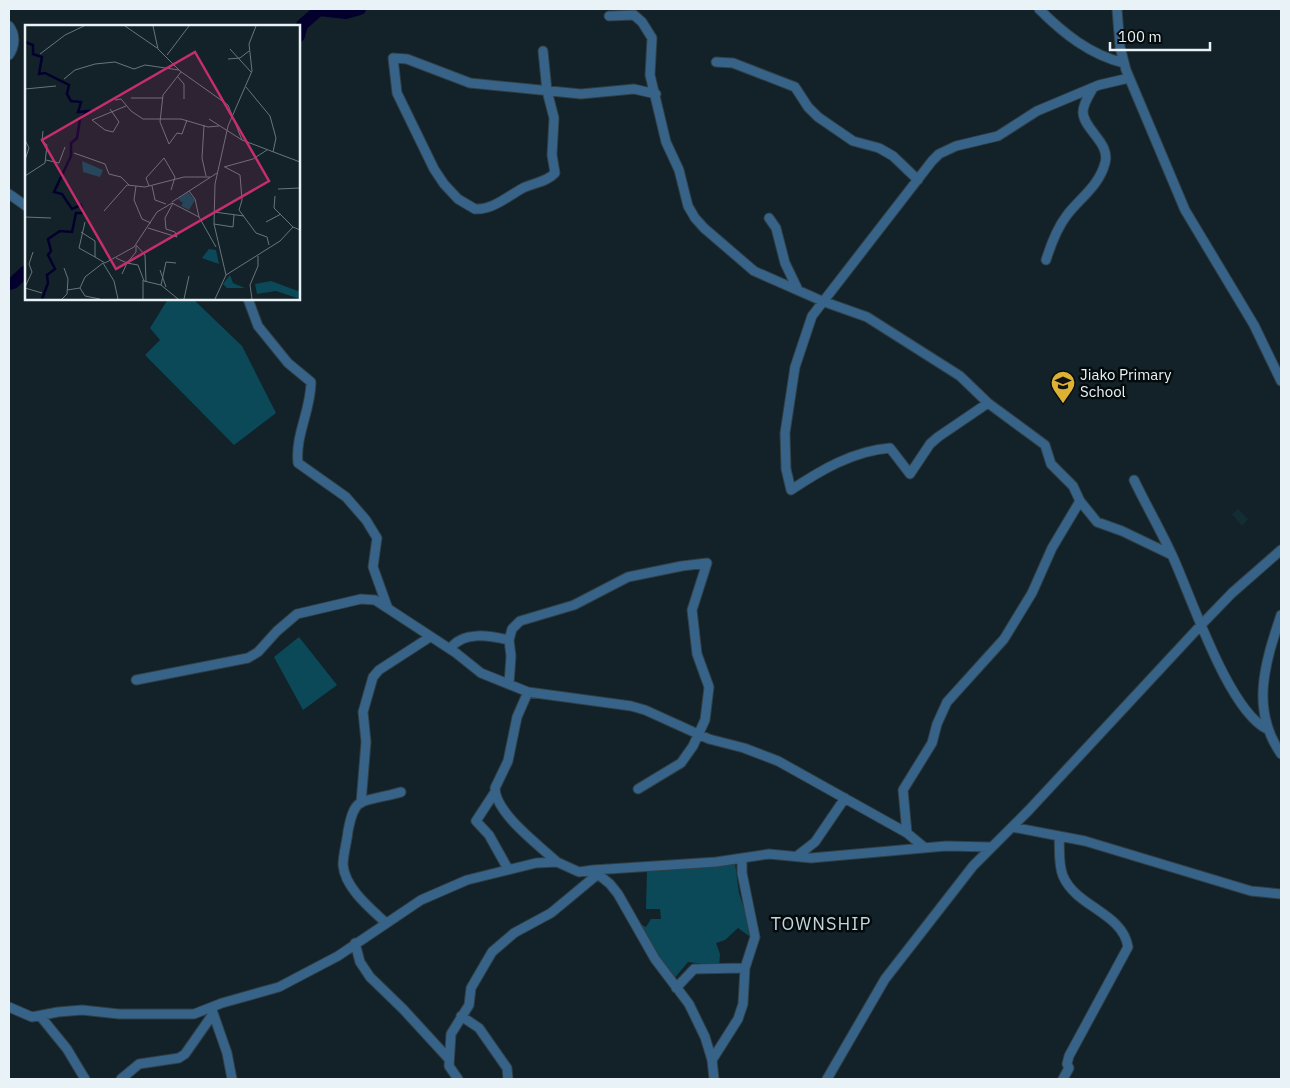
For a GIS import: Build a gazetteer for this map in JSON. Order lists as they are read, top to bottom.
{
  "districts": ["TOWNSHIP"],
  "places": {
    "school or university": ["Jiako Primary School"]
  },
  "scale_bar": "100 m"
}
